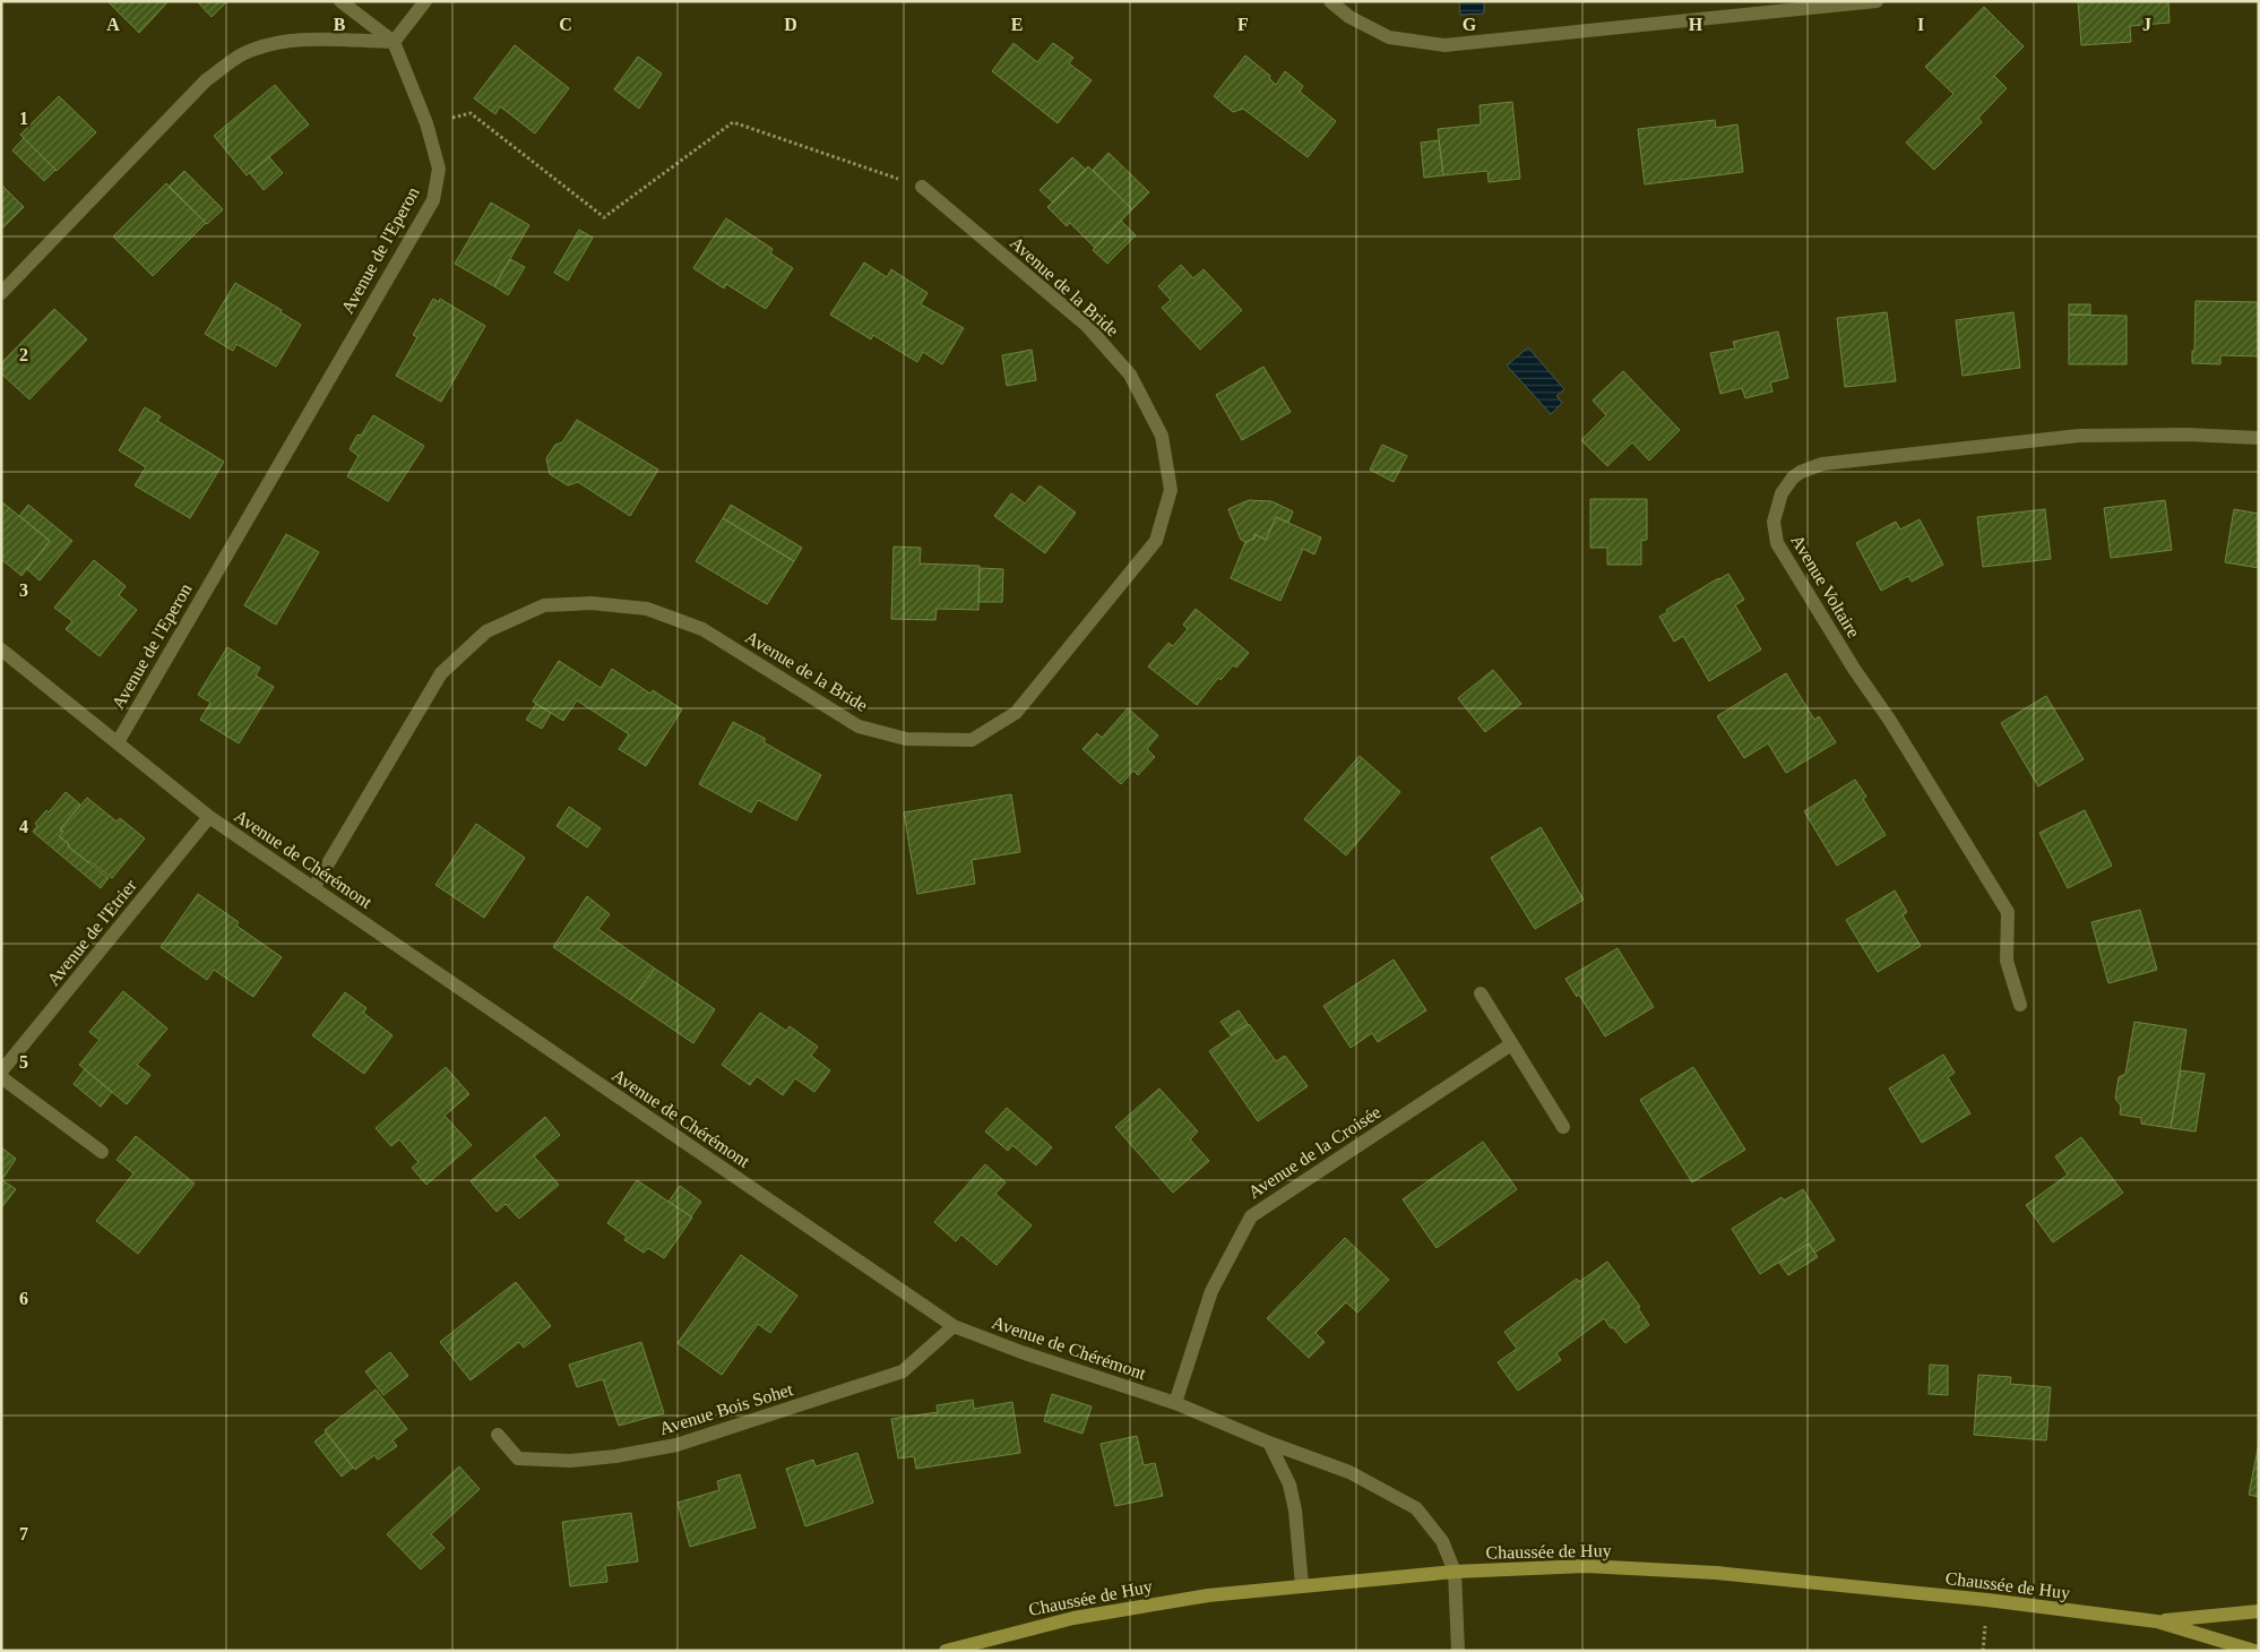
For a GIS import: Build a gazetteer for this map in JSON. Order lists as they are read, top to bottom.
{
  "streets": {
    "main road": ["Chaussée de Huy"],
    "street": [
      "Avenue de l'Eperon",
      "Avenue de la Bride",
      "Avenue Voltaire",
      "Avenue de Chérémont",
      "Avenue de l'Etrier",
      "Avenue de la Croisée",
      "Avenue Bois Sohet"
    ]
  },
  "crossings": [
    ["Avenue de l'Eperon", "Avenue de Chérémont"],
    ["Avenue de la Bride", "Avenue de Chérémont"],
    ["Avenue de Chérémont", "Avenue de l'Etrier"],
    ["Avenue de Chérémont", "Avenue de la Croisée"],
    ["Avenue de Chérémont", "Avenue Bois Sohet"],
    ["Avenue de Chérémont", "Chaussée de Huy"]
  ],
  "grid": {
    "columns": [
      "A",
      "B",
      "C",
      "D",
      "E",
      "F",
      "G",
      "H",
      "I",
      "J"
    ],
    "rows": [
      "1",
      "2",
      "3",
      "4",
      "5",
      "6",
      "7"
    ]
  }
}
